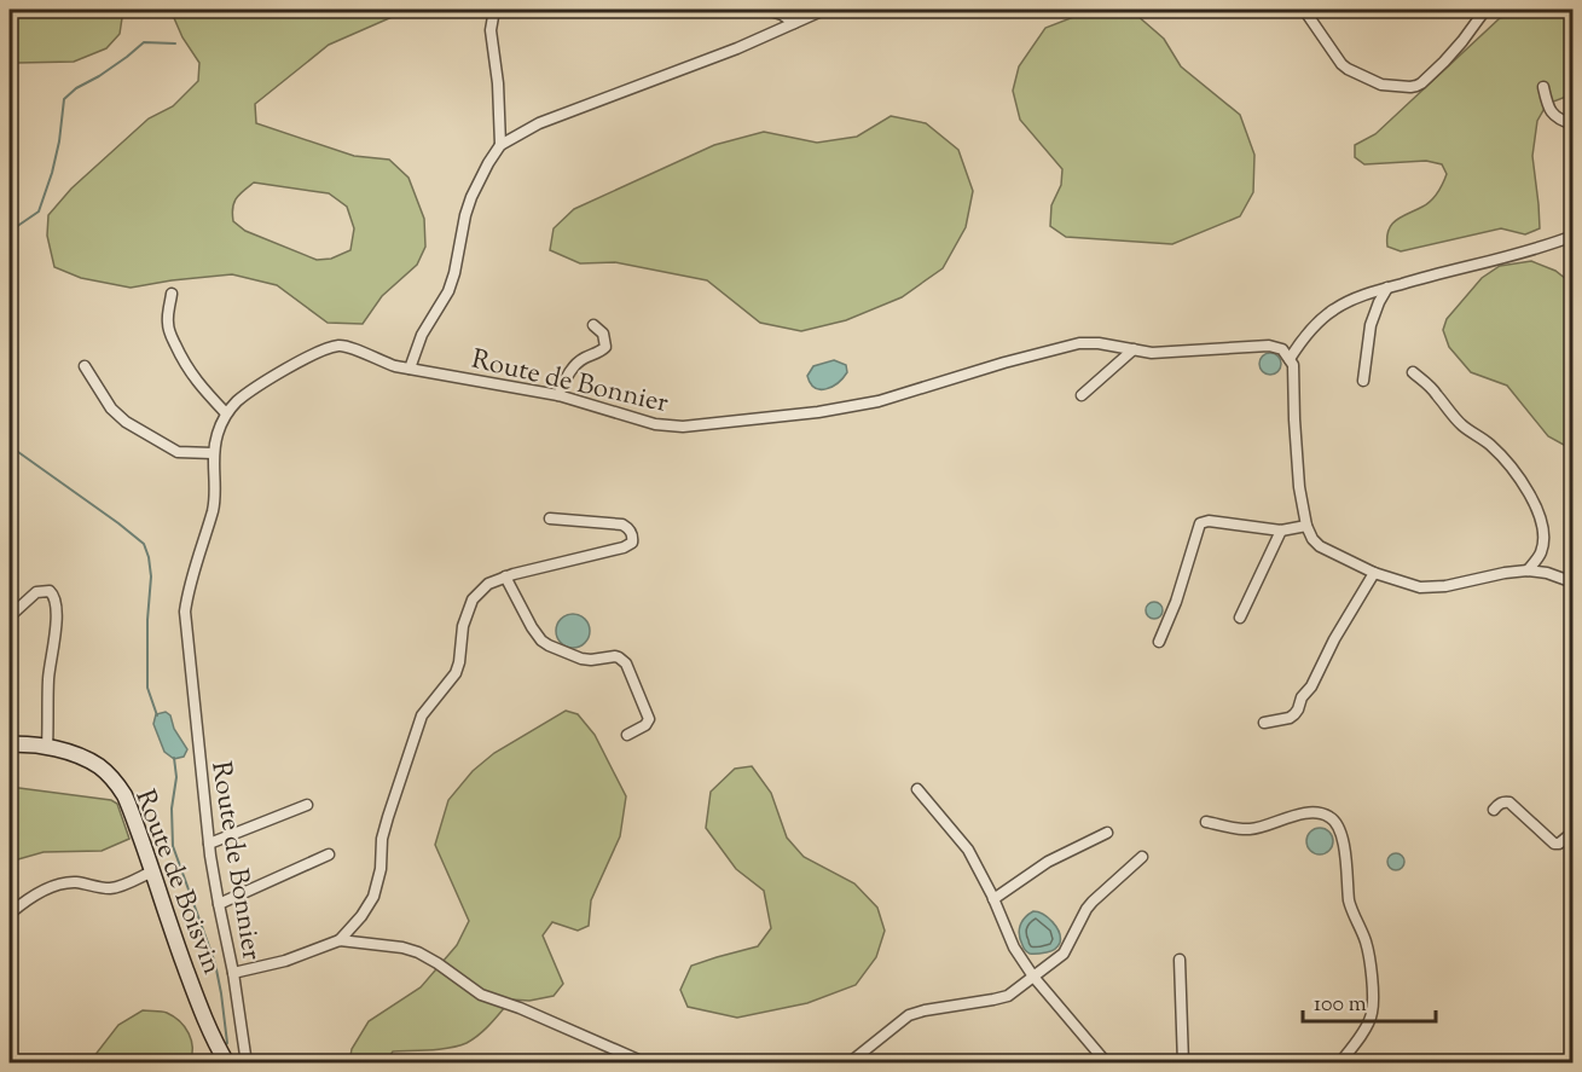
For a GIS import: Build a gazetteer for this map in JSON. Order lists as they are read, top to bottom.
{
  "streets": {
    "main road": ["Route de Boisvin"],
    "street": ["Route de Bonnier"]
  },
  "scale_bar": "100 m"
}
